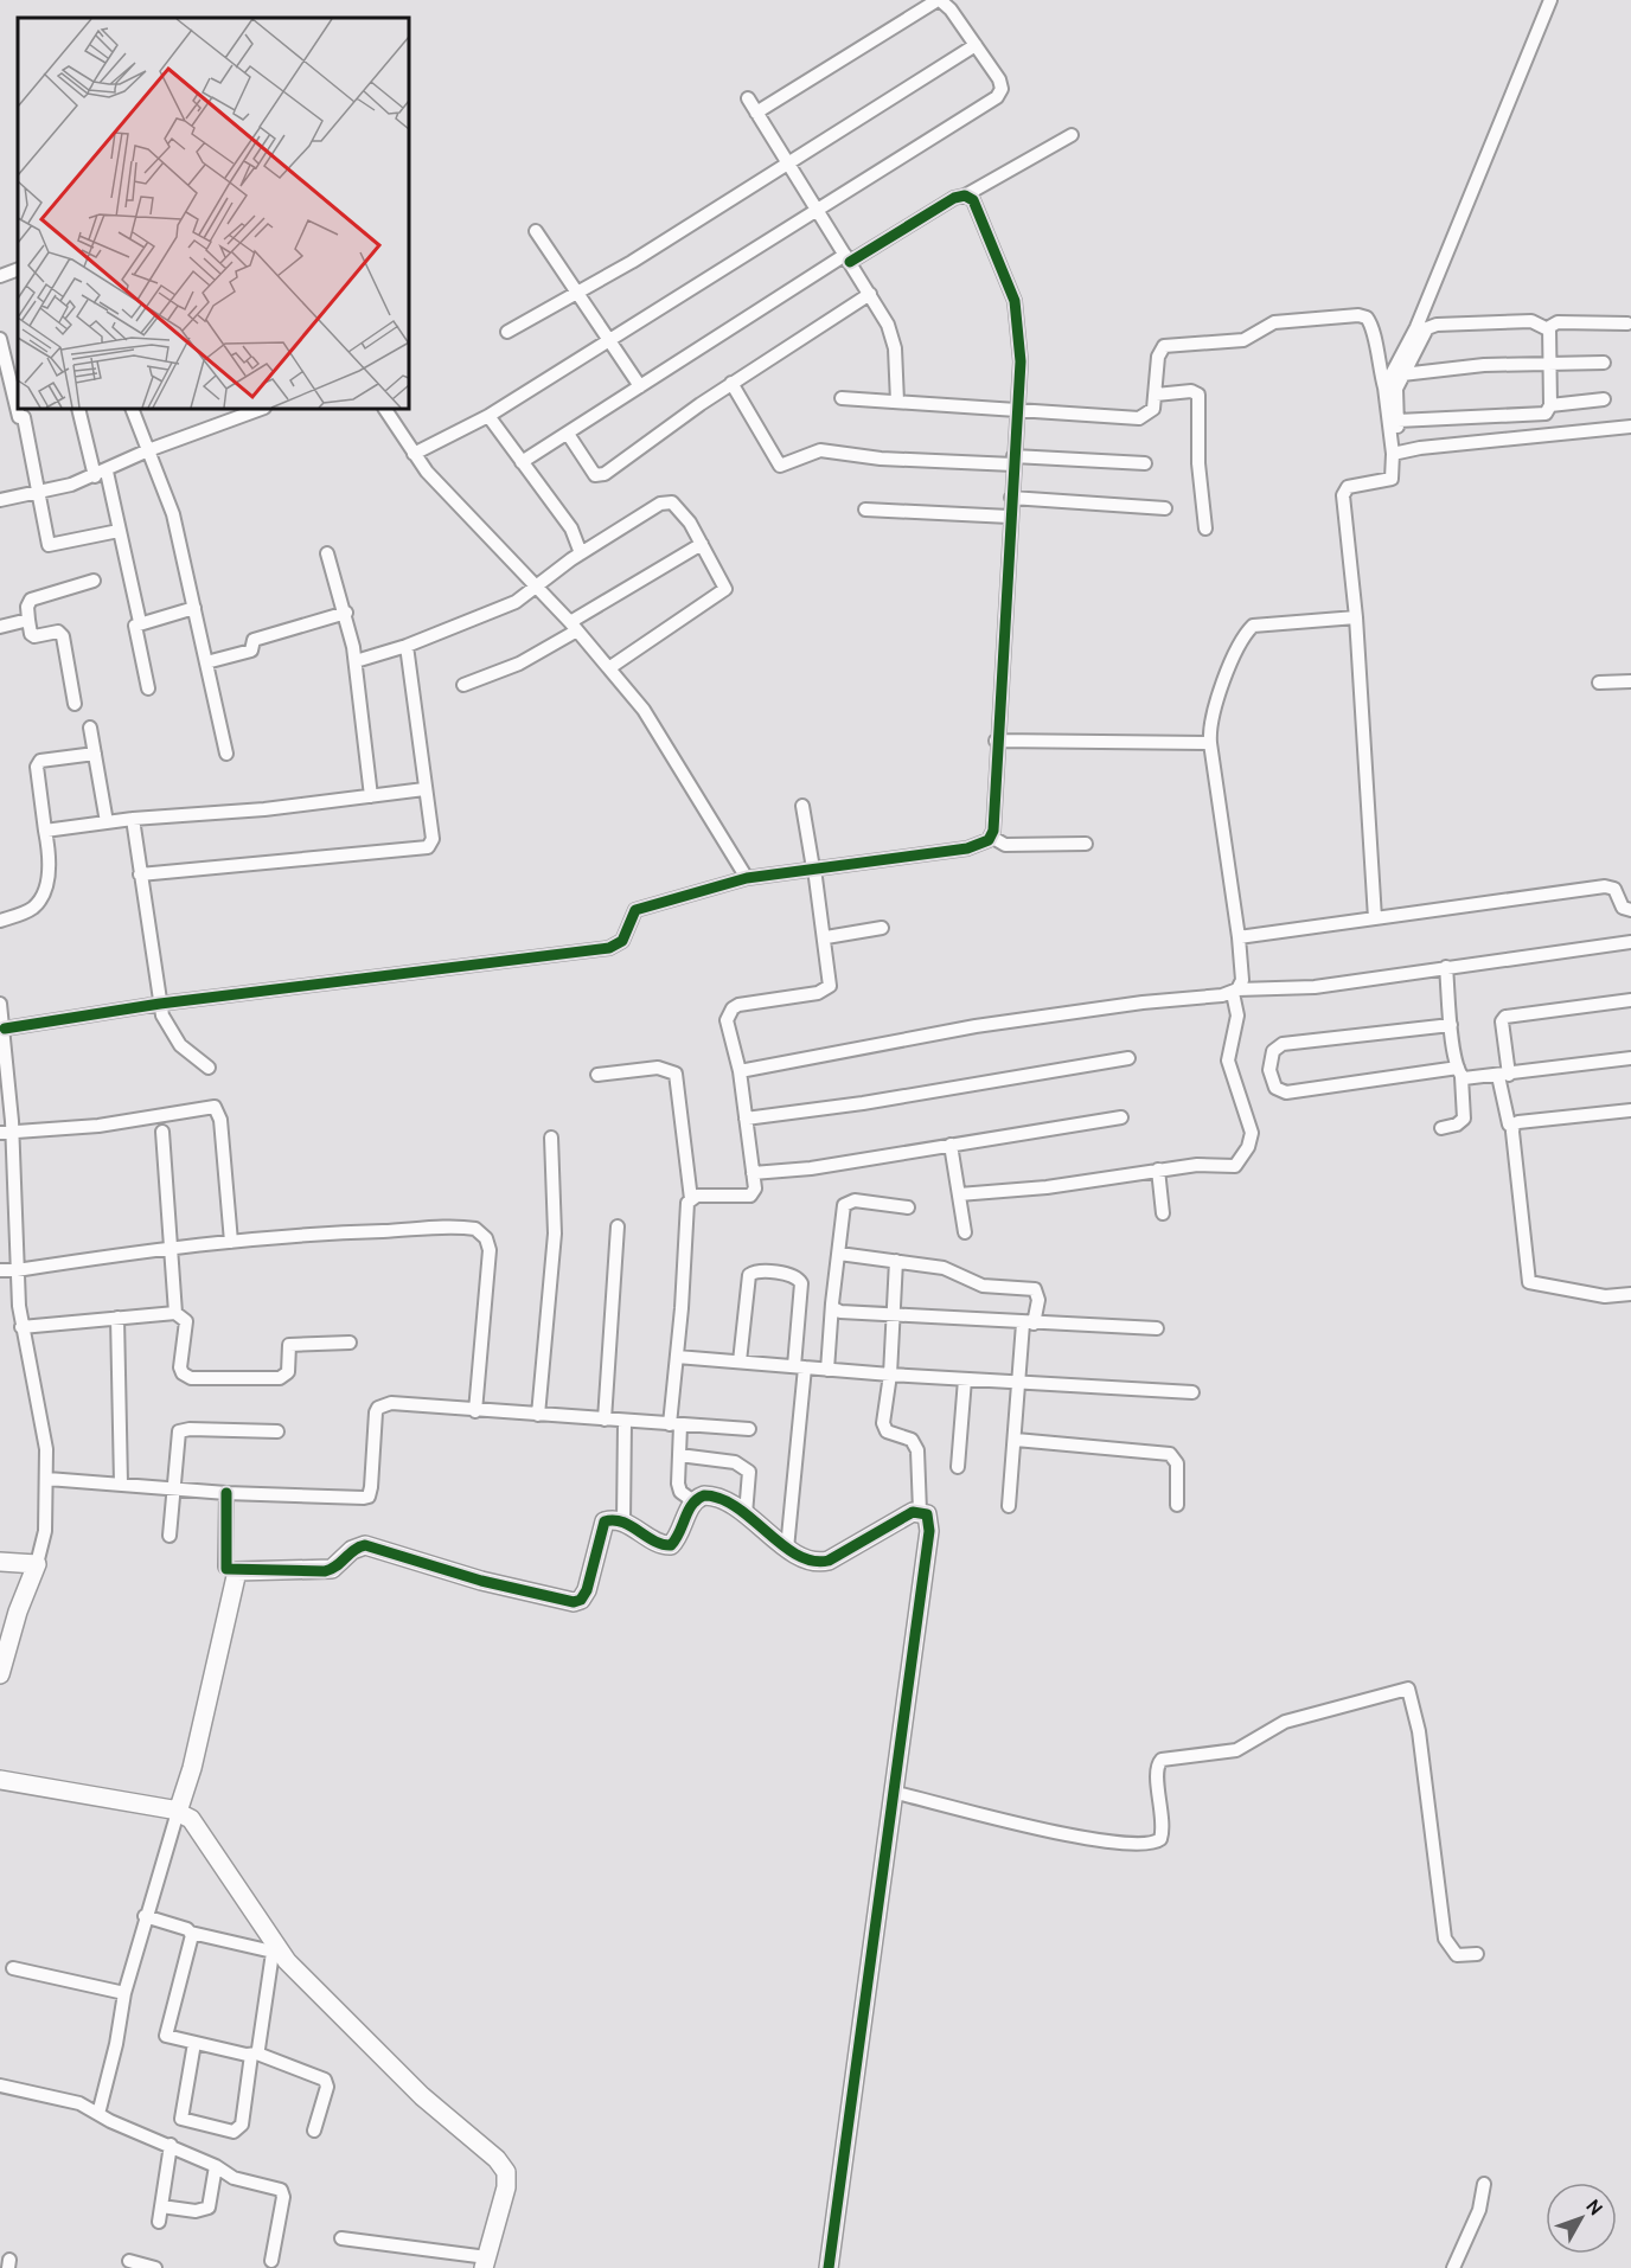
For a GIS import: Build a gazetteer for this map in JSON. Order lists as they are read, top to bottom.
{
  "north": "top right"
}
